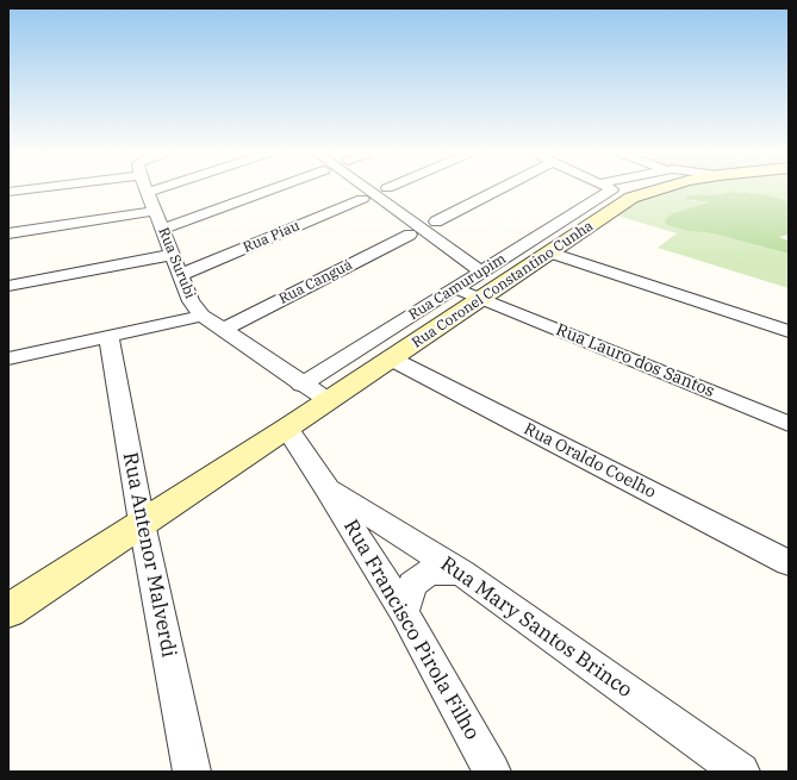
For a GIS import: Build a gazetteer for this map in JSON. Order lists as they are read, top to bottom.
{
  "streets": {
    "street": [
      "Rua Piau",
      "Rua Surubi",
      "Rua Canguá",
      "Rua Coronel Constantino Cunha",
      "Rua Camurupim",
      "Rua Lauro dos Santos",
      "Rua Oraldo Coelho",
      "Rua Antenor Malverdi",
      "Rua Mary Santos Brinco",
      "Rua Francisco Pirola Filho"
    ]
  },
  "crossings": [
    ["Rua Piau", "Rua Surubi"],
    ["Rua Surubi", "Rua Canguá"],
    ["Rua Surubi", "Rua Coronel Constantino Cunha"],
    ["Rua Surubi", "Rua Camurupim"],
    ["Rua Coronel Constantino Cunha", "Rua Camurupim"],
    ["Rua Coronel Constantino Cunha", "Rua Lauro dos Santos"],
    ["Rua Coronel Constantino Cunha", "Rua Oraldo Coelho"],
    ["Rua Coronel Constantino Cunha", "Rua Antenor Malverdi"],
    ["Rua Camurupim", "Rua Lauro dos Santos"],
    ["Rua Mary Santos Brinco", "Rua Francisco Pirola Filho"]
  ]
}
